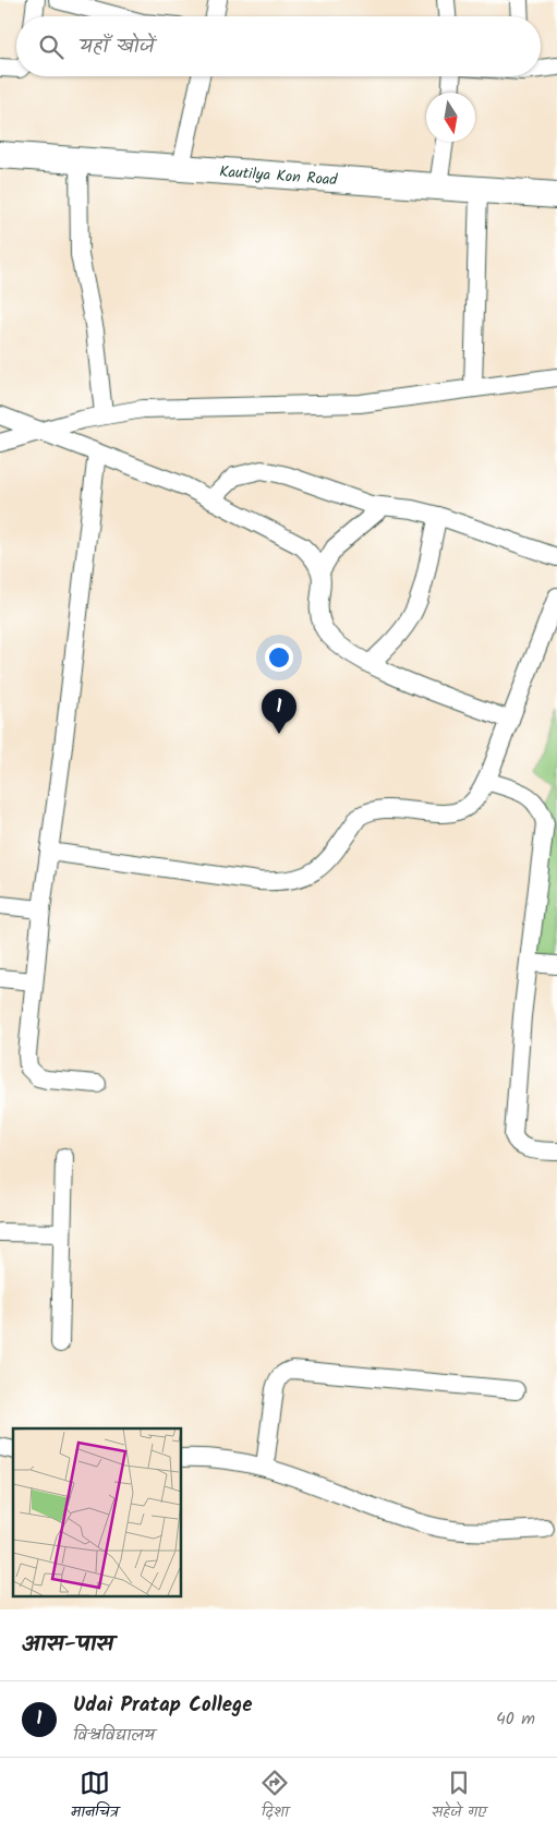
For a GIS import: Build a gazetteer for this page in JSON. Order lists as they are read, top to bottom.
{
  "streets": {
    "highway": ["Kautilya Kon Road"]
  },
  "north": "bottom",
  "page": {
    "search": "यहाँ खोजें",
    "pins": "1",
    "heading": "आस-पास",
    "list": [
      {
        "mark": "1",
        "name": "Udai Pratap College",
        "note": "विश्वविद्यालय",
        "value": "40 m"
      }
    ],
    "nav": ["मानचित्र", "दिशा", "सहेजे गए"]
  }
}
